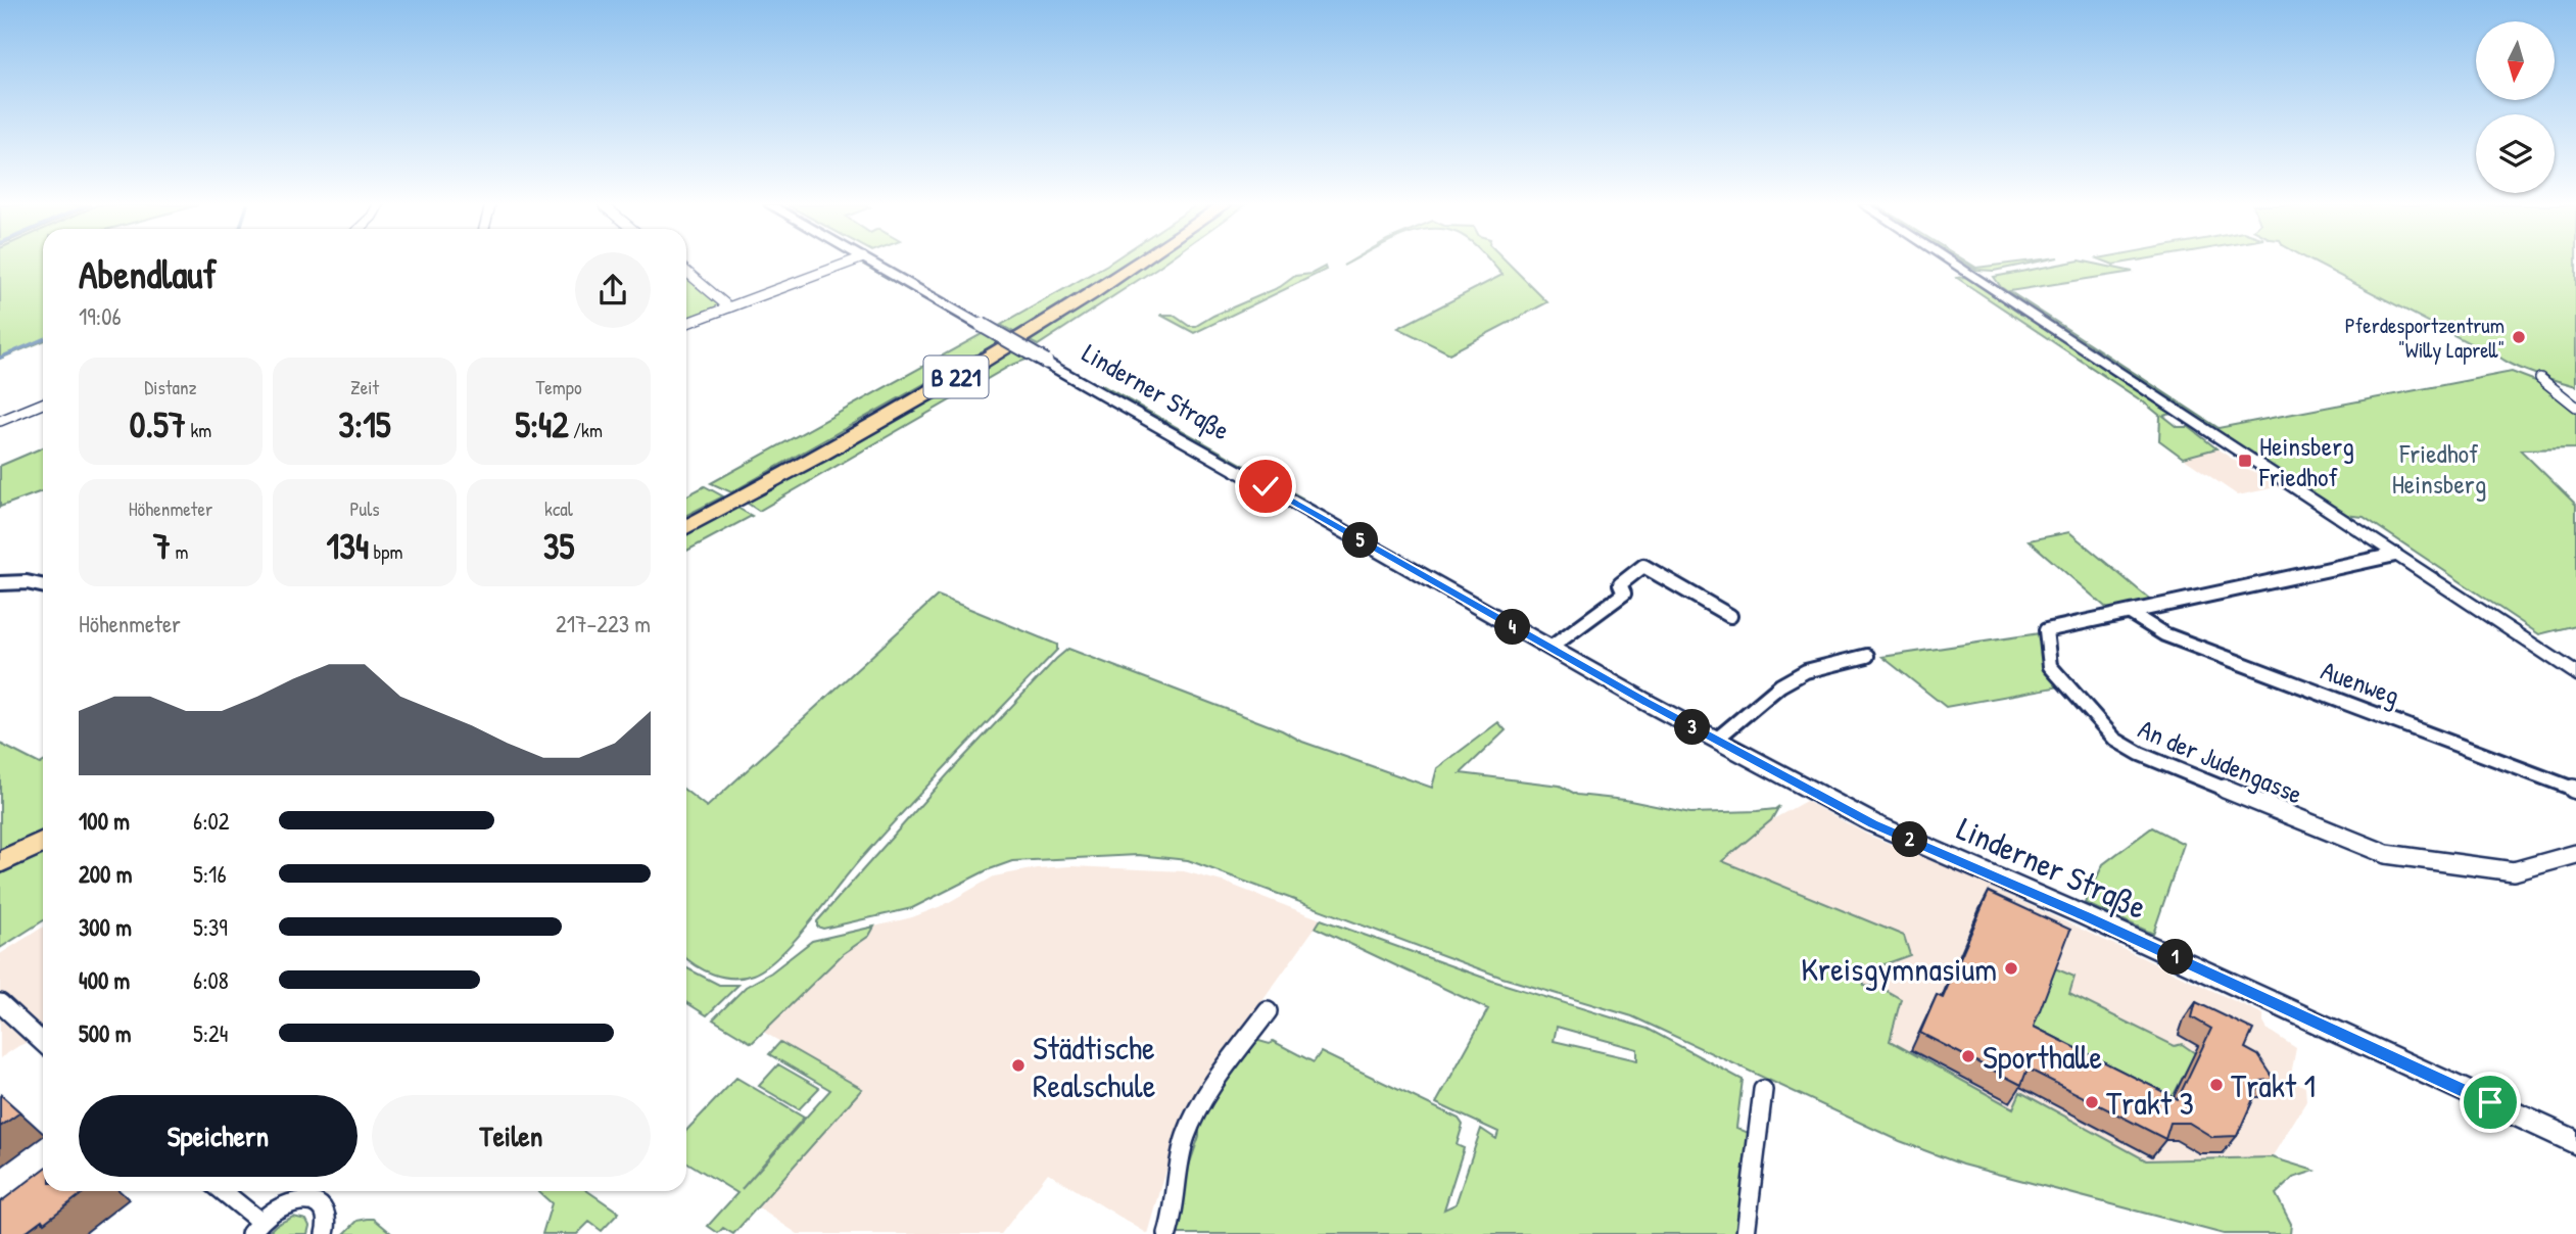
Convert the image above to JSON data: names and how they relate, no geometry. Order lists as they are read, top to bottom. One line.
{"streets":{"main road":["B 221","Linderner Straße"],"street":["Auenweg","An der Judengasse"]},"crossings":[["Auenweg","An der Judengasse"]],"parks":["Friedhof Heinsberg"],"places":{"other":["Pferdesportzentrum \"Willy Laprell\"","Kreisgymnasium","Sporthalle","Städtische Realschule","Trakt 1","Trakt 3"],"transit":["Heinsberg Friedhof"]},"north":"bottom","page":{"heading":["Abendlauf","19:06"],"stats":[["Distanz","0.57 km"],["Zeit","3:15"],["Tempo","5:42 /km"],["Höhenmeter","7 m"],["Puls","134 bpm"],["kcal","35"]],"pins":["5","4","3","2","1"],"chart":["Höhenmeter","217–223 m"],"list":[{"name":"100 m","note":"6:02"},{"name":"200 m","note":"5:16"},{"name":"300 m","note":"5:39"},{"name":"400 m","note":"6:08"},{"name":"500 m","note":"5:24"}],"buttons":["Speichern","Teilen"]}}
